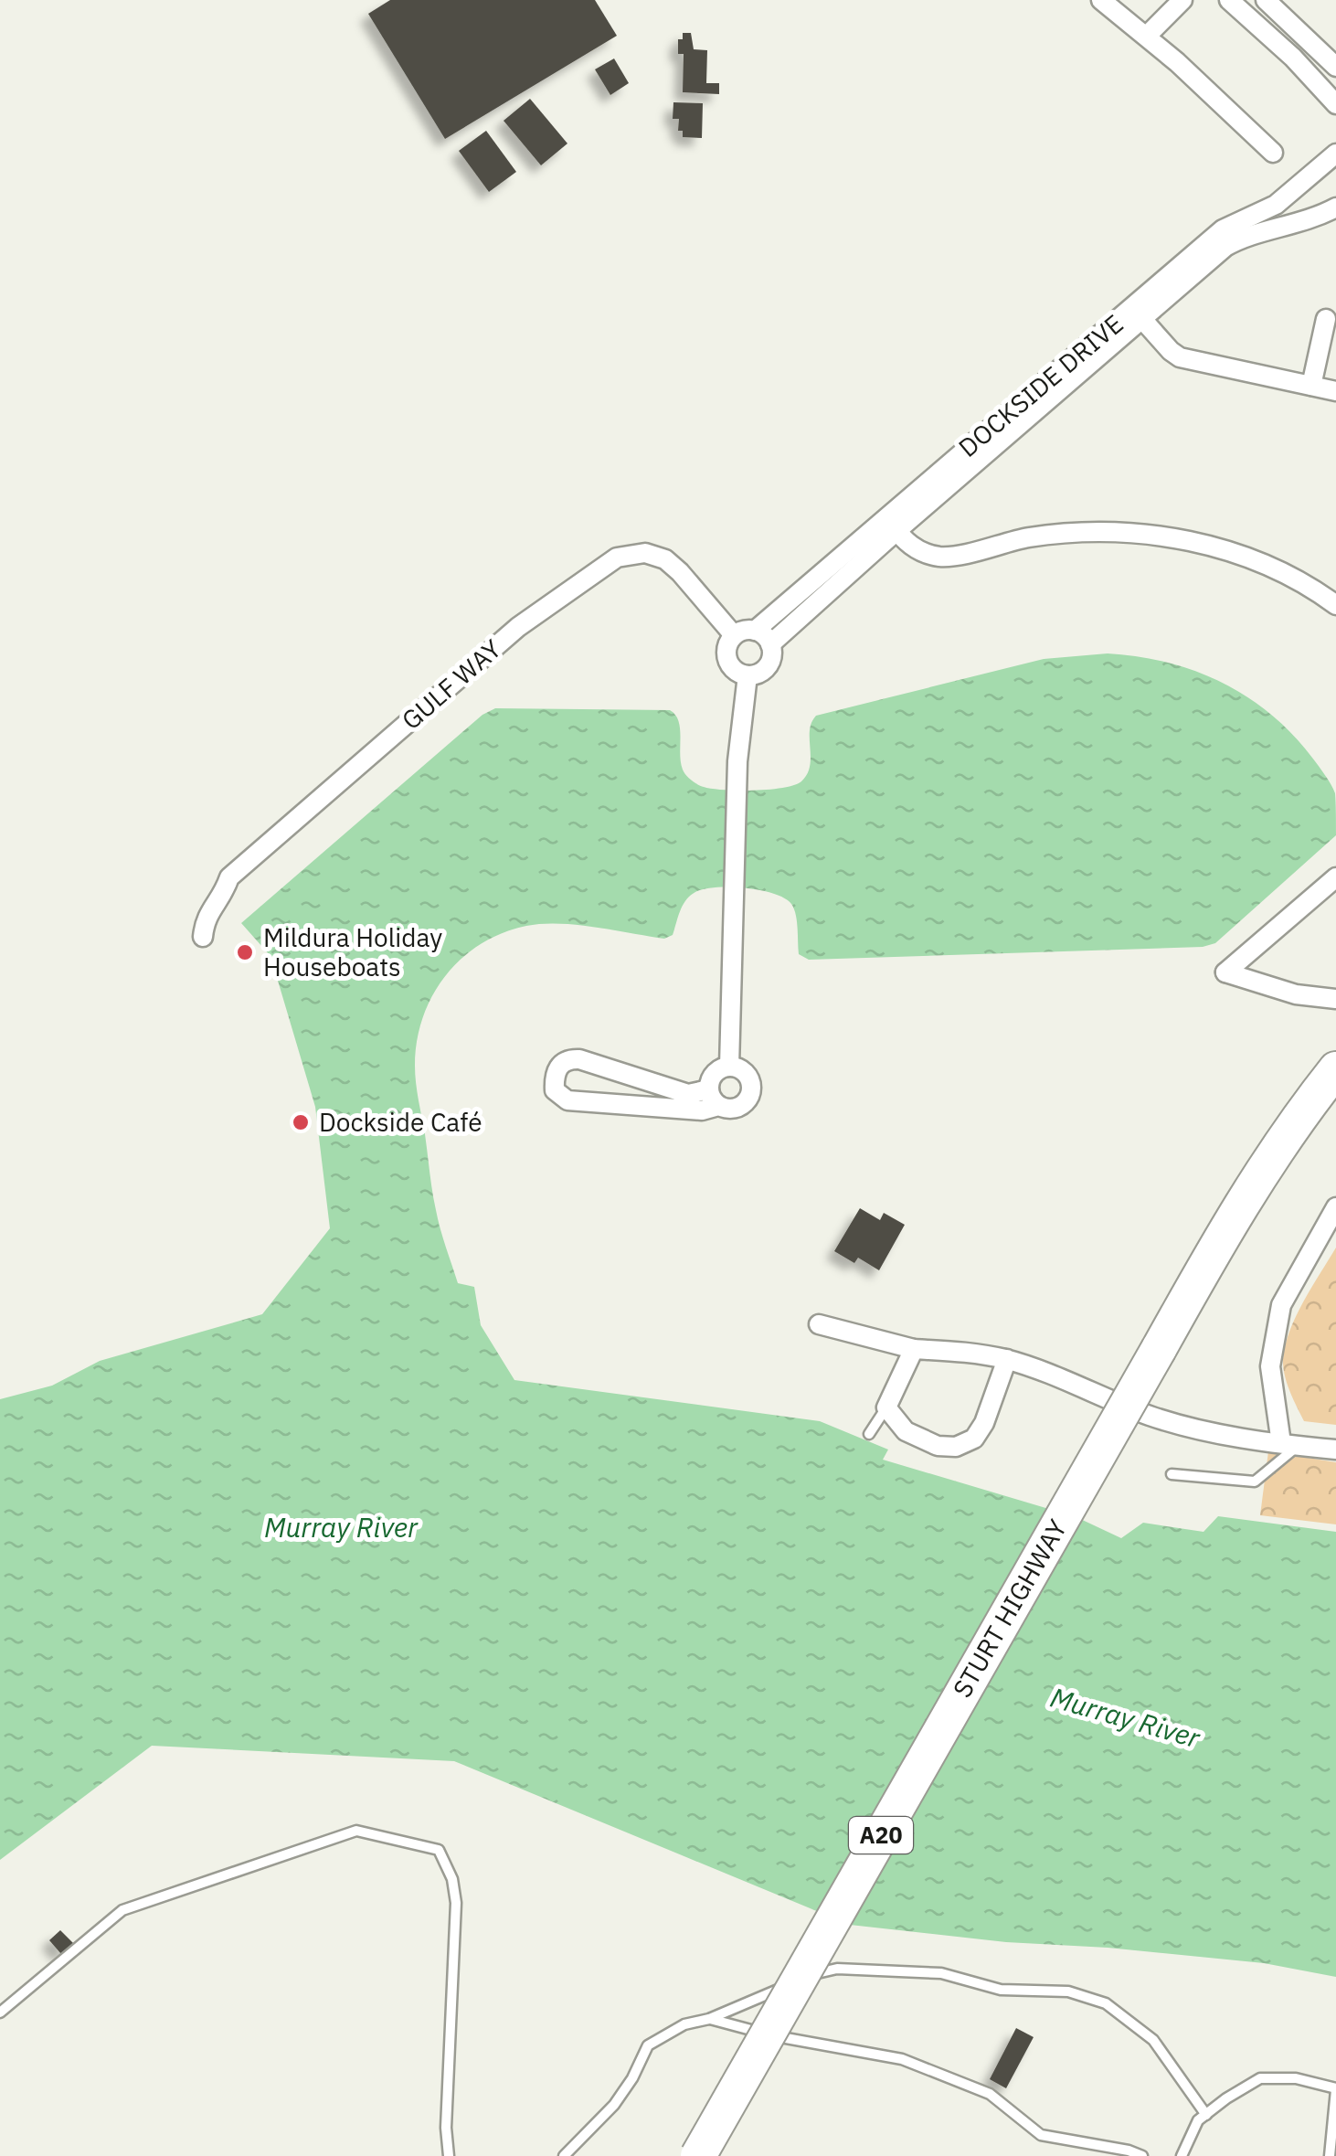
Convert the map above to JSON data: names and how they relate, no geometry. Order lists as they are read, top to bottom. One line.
{"streets":{"highway":["STURT HIGHWAY","A20"],"street":["DOCKSIDE DRIVE","GULF WAY"]},"crossings":[["DOCKSIDE DRIVE","GULF WAY"]],"water":["Murray River"],"places":["Mildura Holiday Houseboats","Dockside Café"]}
